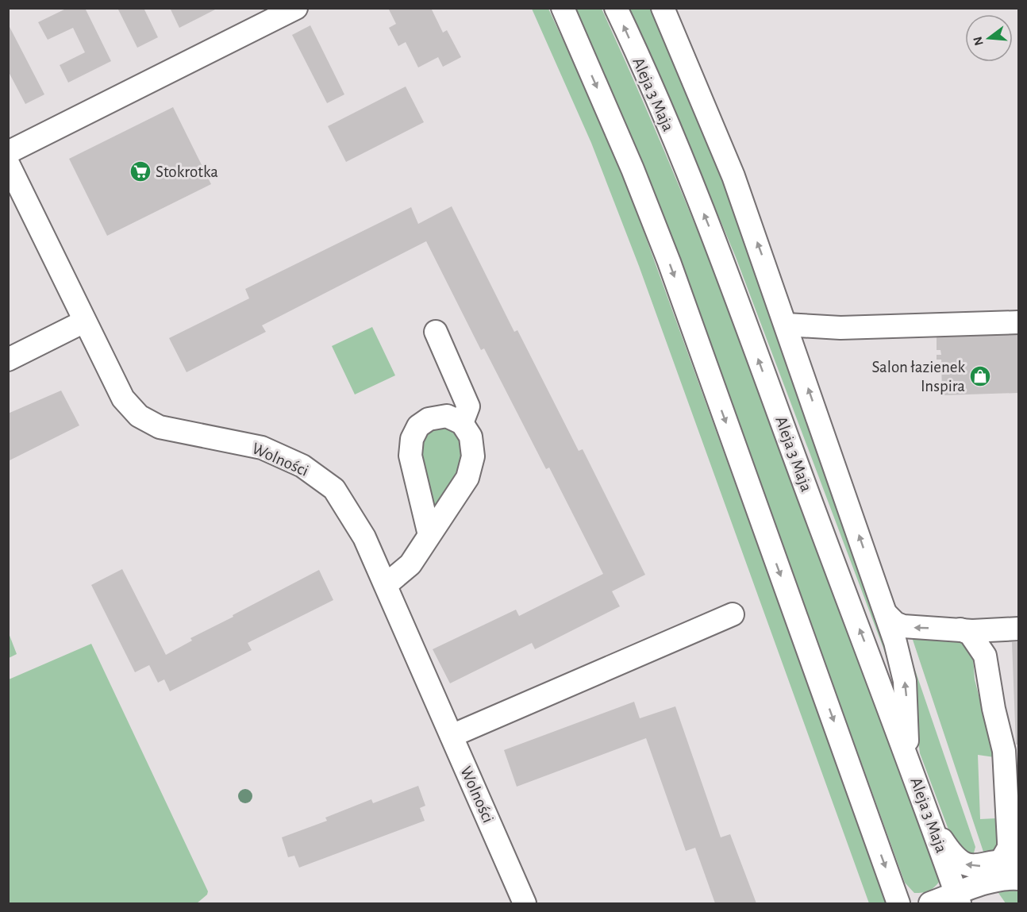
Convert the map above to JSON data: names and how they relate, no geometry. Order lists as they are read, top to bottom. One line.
{"streets":{"street":["Aleja 3 Maja","Wolności"]},"places":{"supermarket":["Stokrotka"],"shop":["Salon łazienek Inspira"]},"north":"left"}
